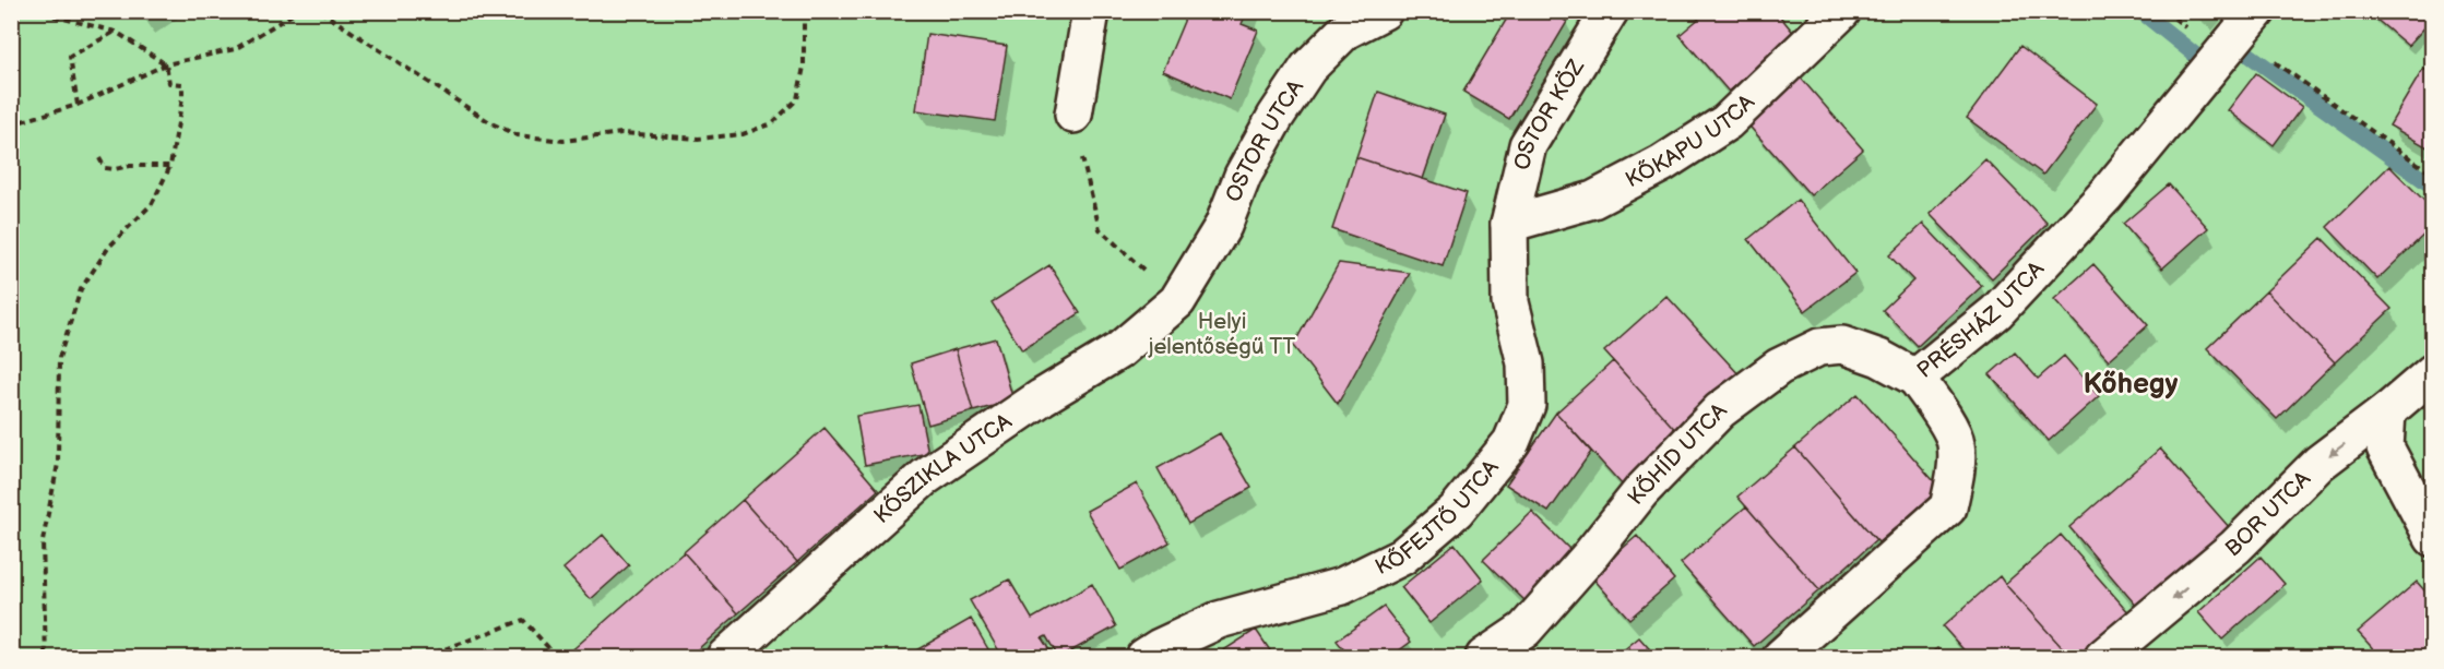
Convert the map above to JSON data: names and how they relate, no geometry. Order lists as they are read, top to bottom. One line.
{"streets":{"street":["OSTOR KÖZ","KŐKAPU UTCA","OSTOR UTCA","PRÉSHÁZ UTCA","KŐHÍD UTCA","KŐSZIKLA UTCA","KŐFEJTŐ UTCA","BOR UTCA"]},"crossings":[["OSTOR KÖZ","KŐKAPU UTCA"],["OSTOR KÖZ","KŐFEJTŐ UTCA"],["KŐKAPU UTCA","KŐFEJTŐ UTCA"],["OSTOR UTCA","KŐSZIKLA UTCA"],["PRÉSHÁZ UTCA","KŐHÍD UTCA"]],"one_way":["BOR UTCA"],"districts":["Kőhegy"],"parks":["Helyi jelentőségű TT"]}
